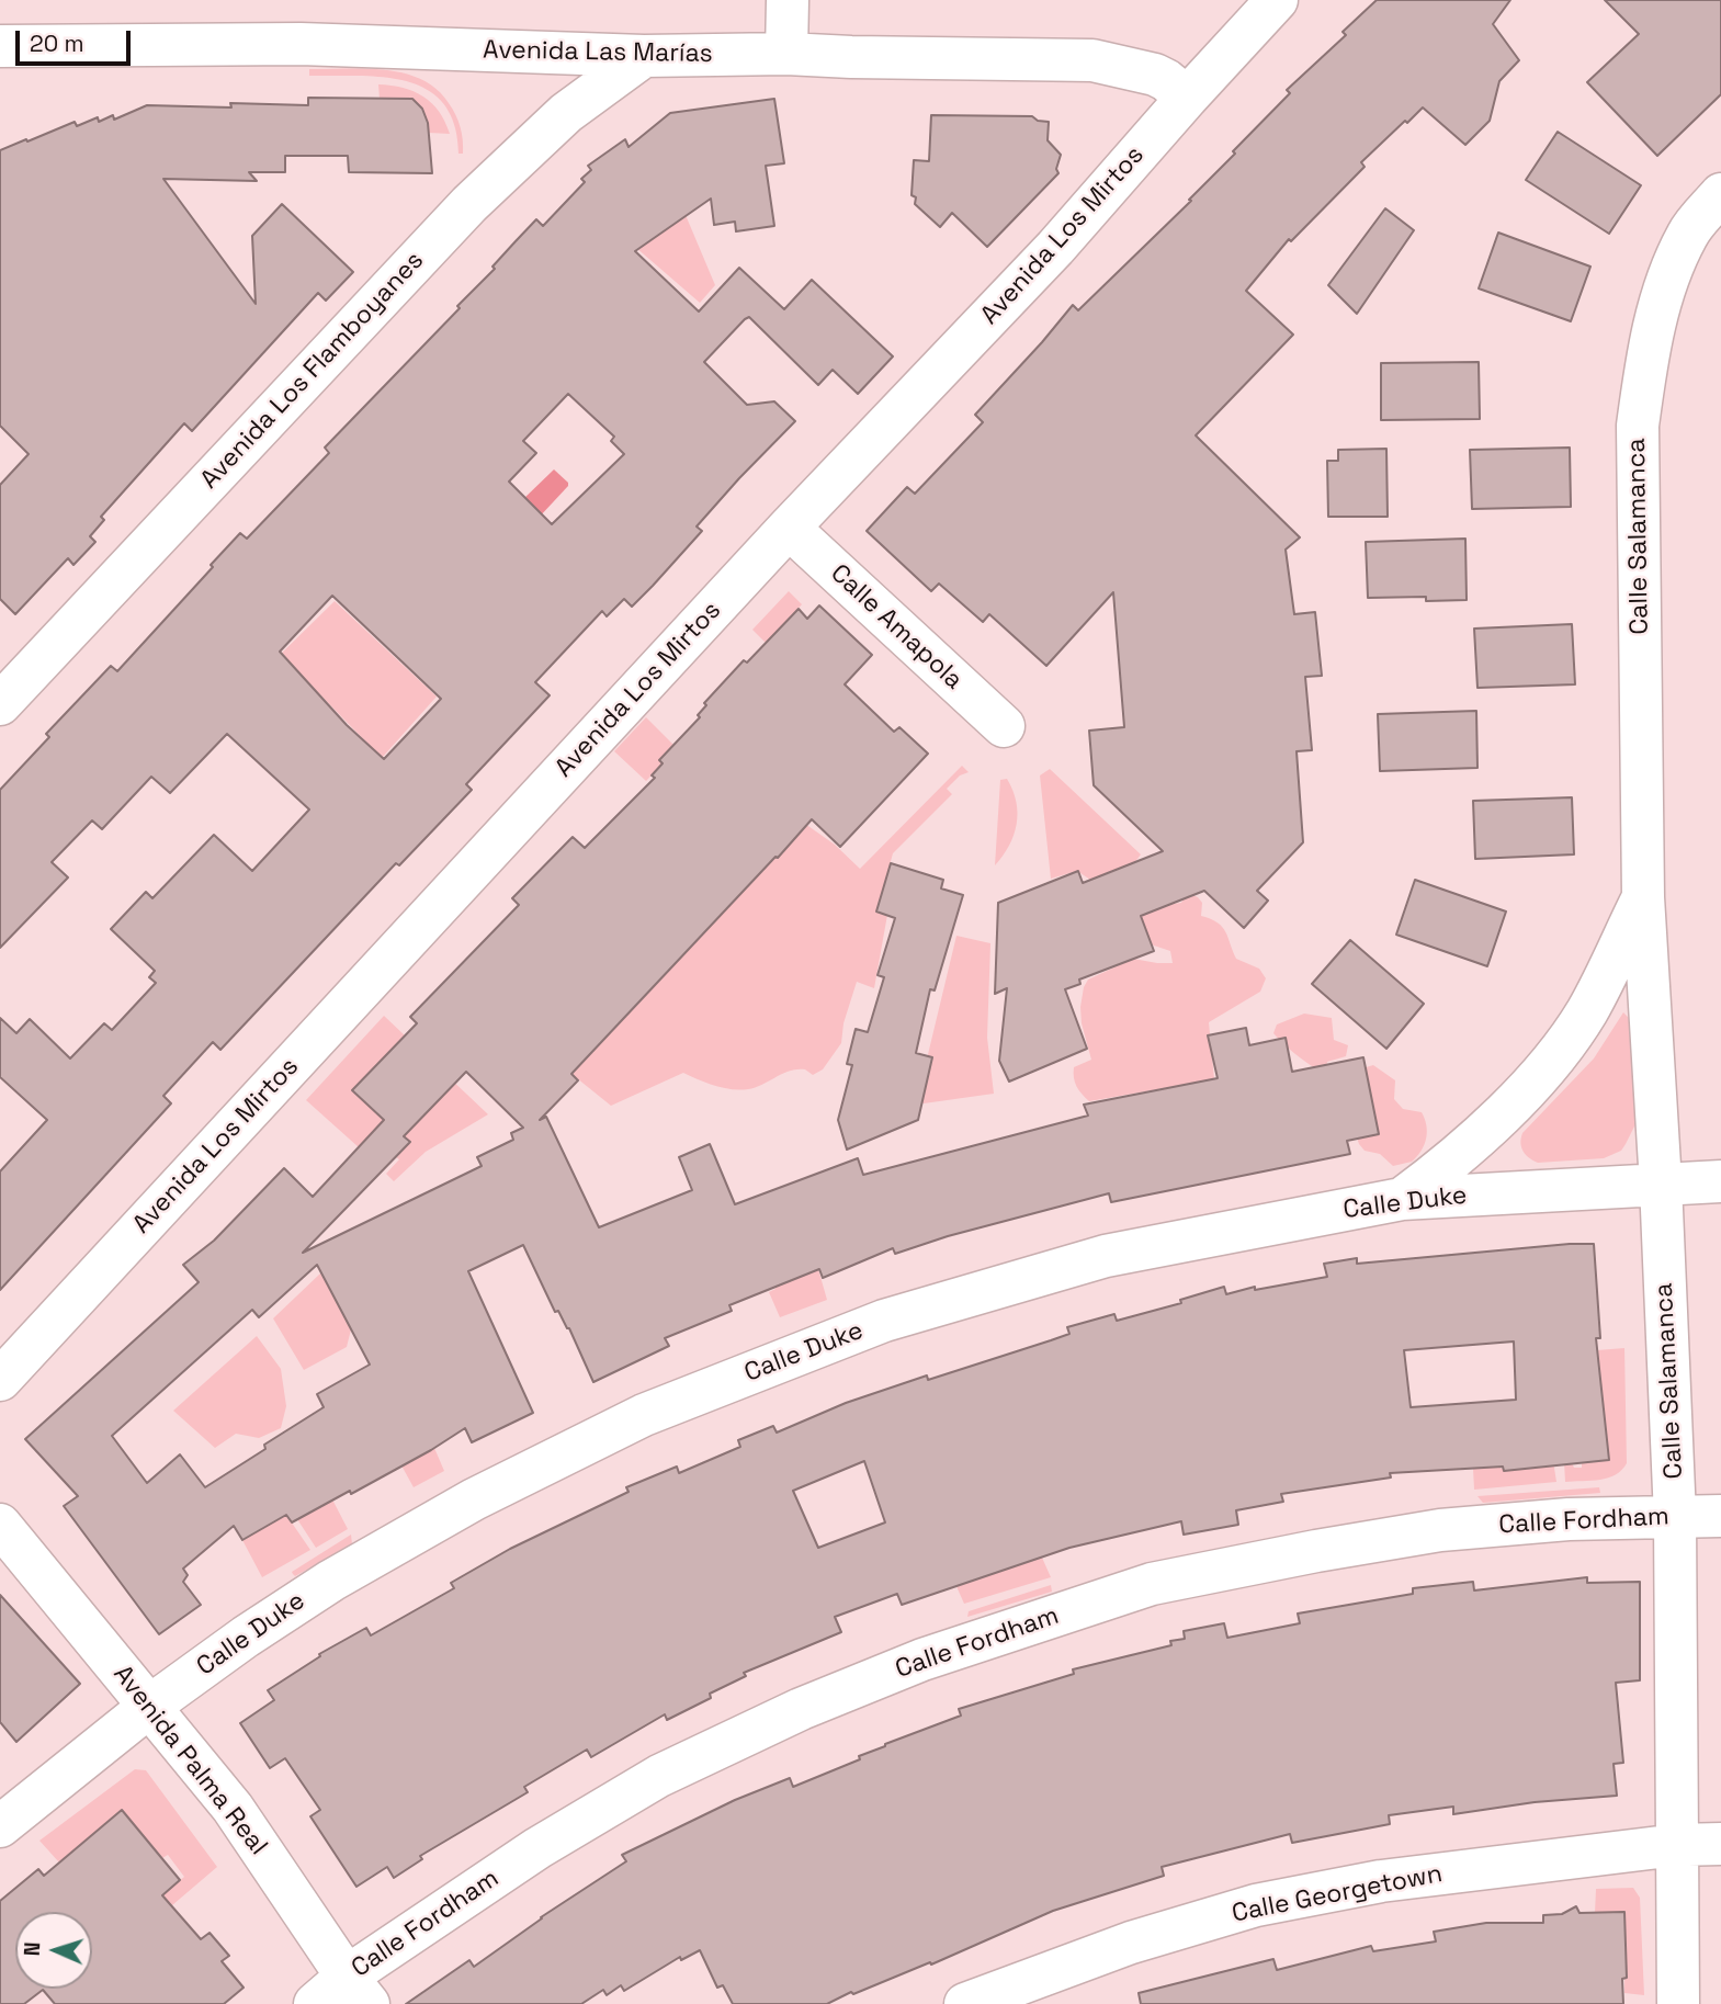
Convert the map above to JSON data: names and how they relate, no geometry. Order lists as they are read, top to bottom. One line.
{"streets":{"street":["Avenida Las Marías","Avenida Los Mirtos","Avenida Los Flamboyanes","Calle Salamanca","Calle Amapola","Calle Duke","Calle Fordham","Avenida Palma Real","Calle Georgetown"]},"crossings":[["Avenida Las Marías","Avenida Los Mirtos"],["Avenida Las Marías","Avenida Los Flamboyanes"],["Avenida Los Mirtos","Calle Amapola"],["Calle Salamanca","Calle Duke"],["Calle Salamanca","Calle Fordham"],["Calle Salamanca","Calle Georgetown"],["Calle Duke","Avenida Palma Real"],["Calle Fordham","Avenida Palma Real"]],"scale_bar":"20 m","north":"left"}
